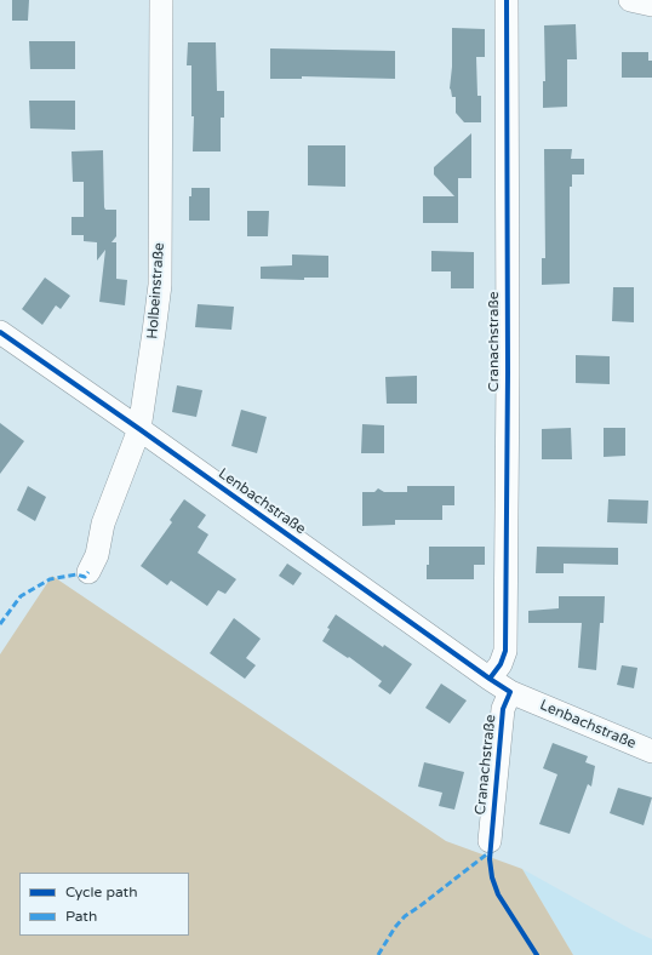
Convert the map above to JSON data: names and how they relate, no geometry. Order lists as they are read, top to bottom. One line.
{"streets":{"street":["Holbeinstraße","Cranachstraße","Lenbachstraße"]},"crossings":[["Holbeinstraße","Lenbachstraße"],["Cranachstraße","Lenbachstraße"]],"legend":["Cycle path","Path"]}
